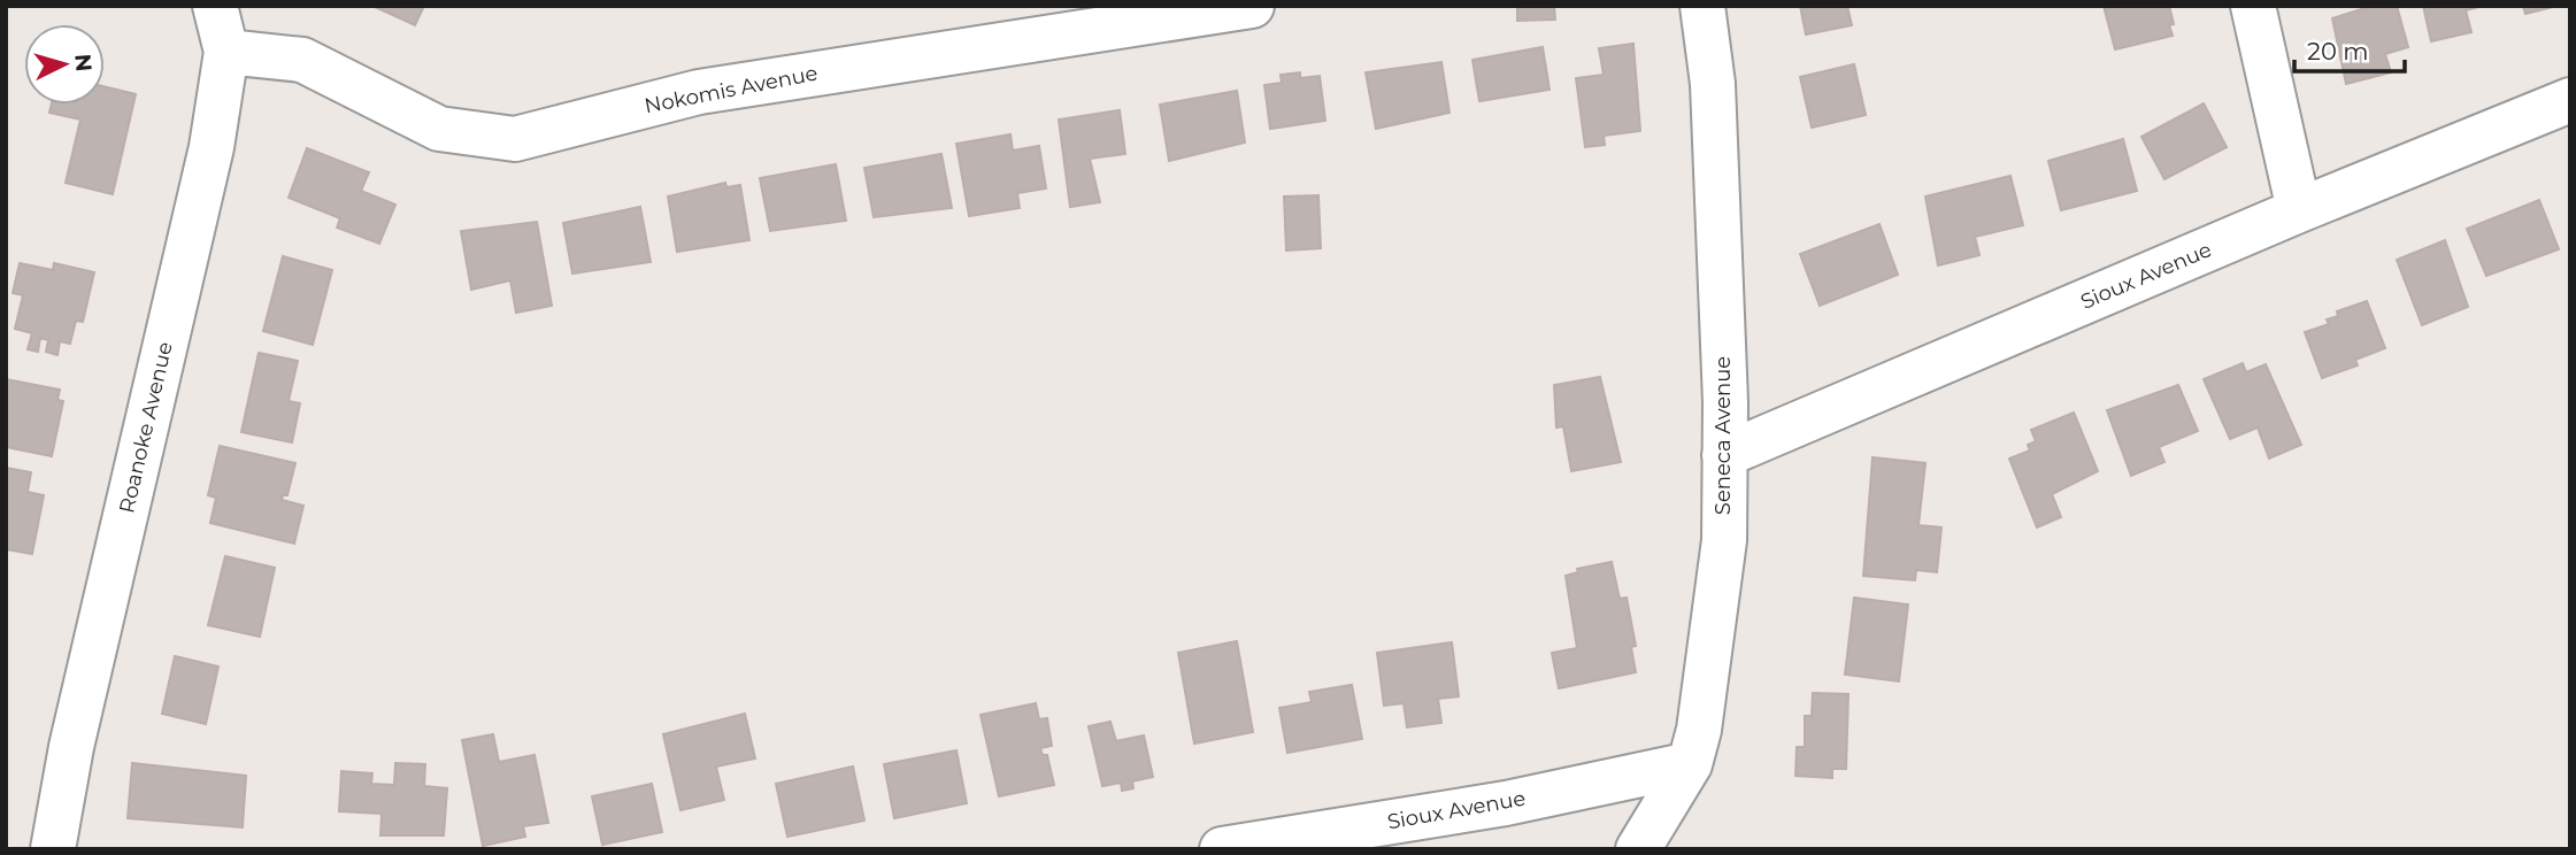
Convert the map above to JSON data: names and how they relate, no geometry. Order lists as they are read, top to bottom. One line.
{"streets":{"street":["Nokomis Avenue","Sioux Avenue","Roanoke Avenue","Seneca Avenue"]},"crossings":[["Nokomis Avenue","Roanoke Avenue"],["Sioux Avenue","Seneca Avenue"]],"scale_bar":"20 m","north":"right"}
